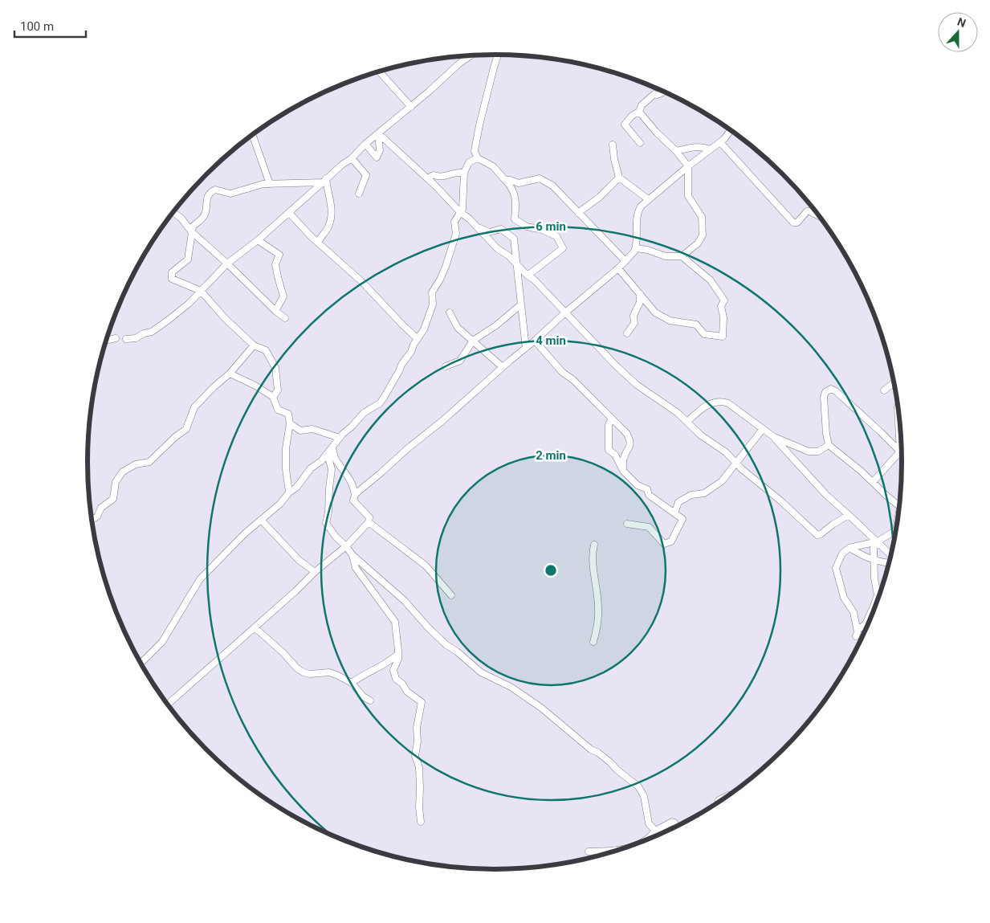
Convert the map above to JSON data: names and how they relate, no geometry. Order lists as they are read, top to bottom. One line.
{"scale_bar":"100 m","north":"top","rings":["6 min","4 min","2 min"]}
